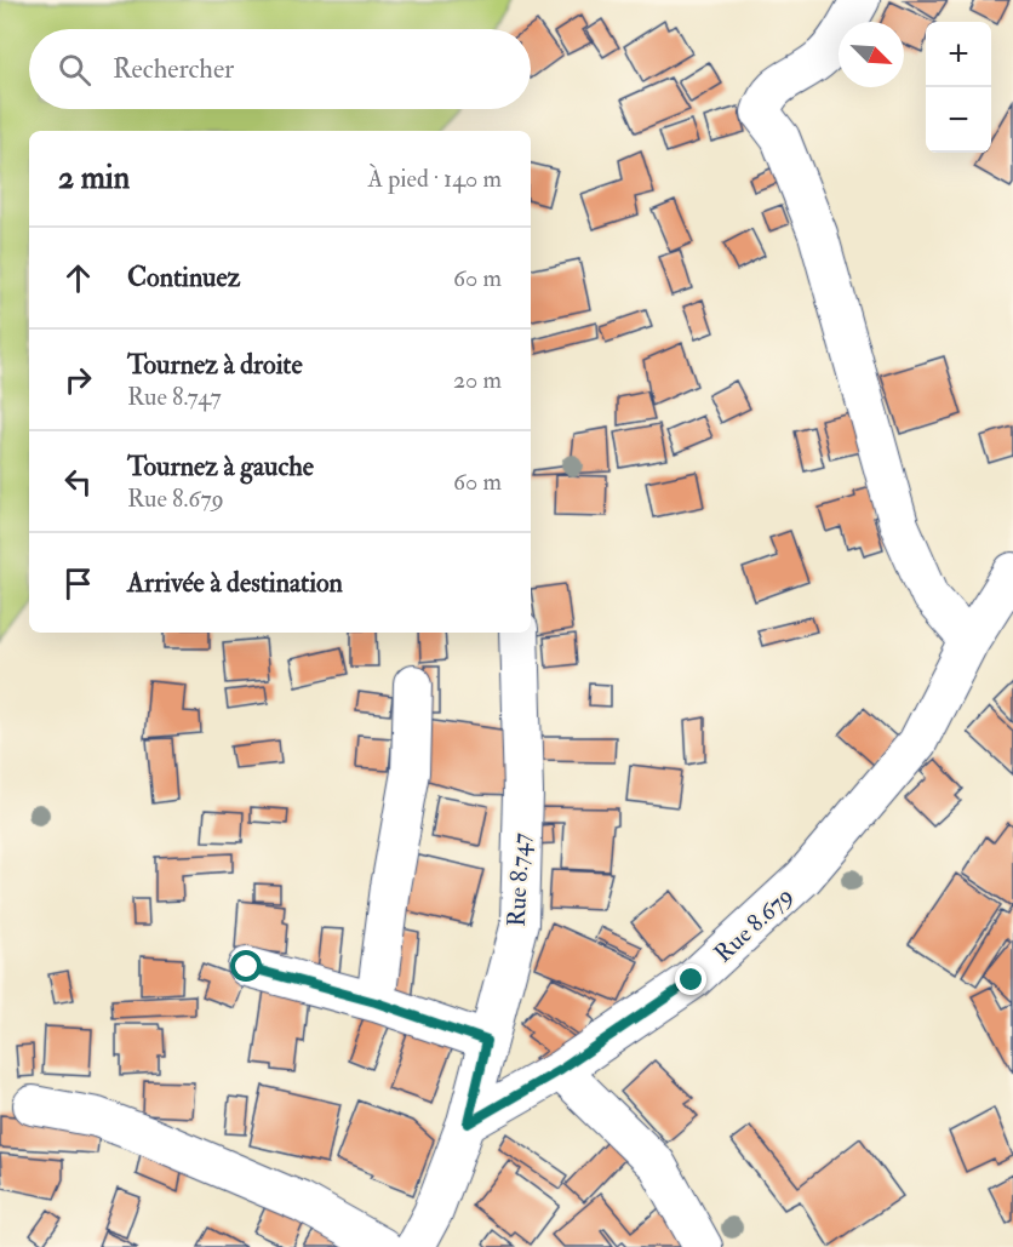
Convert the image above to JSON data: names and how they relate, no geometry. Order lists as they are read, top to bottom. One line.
{"streets":{"street":["Rue 8.747","Rue 8.679"]},"crossings":[["Rue 8.747","Rue 8.679"]],"north":"bottom right","page":{"map_buttons":["+","−"],"search":"Rechercher","heading":["2 min","À pied · 140 m"],"list":[["Continuez","60 m"],["Tournez à droite","Rue 8.747","20 m"],["Tournez à gauche","Rue 8.679","60 m"],"Arrivée à destination"]}}
